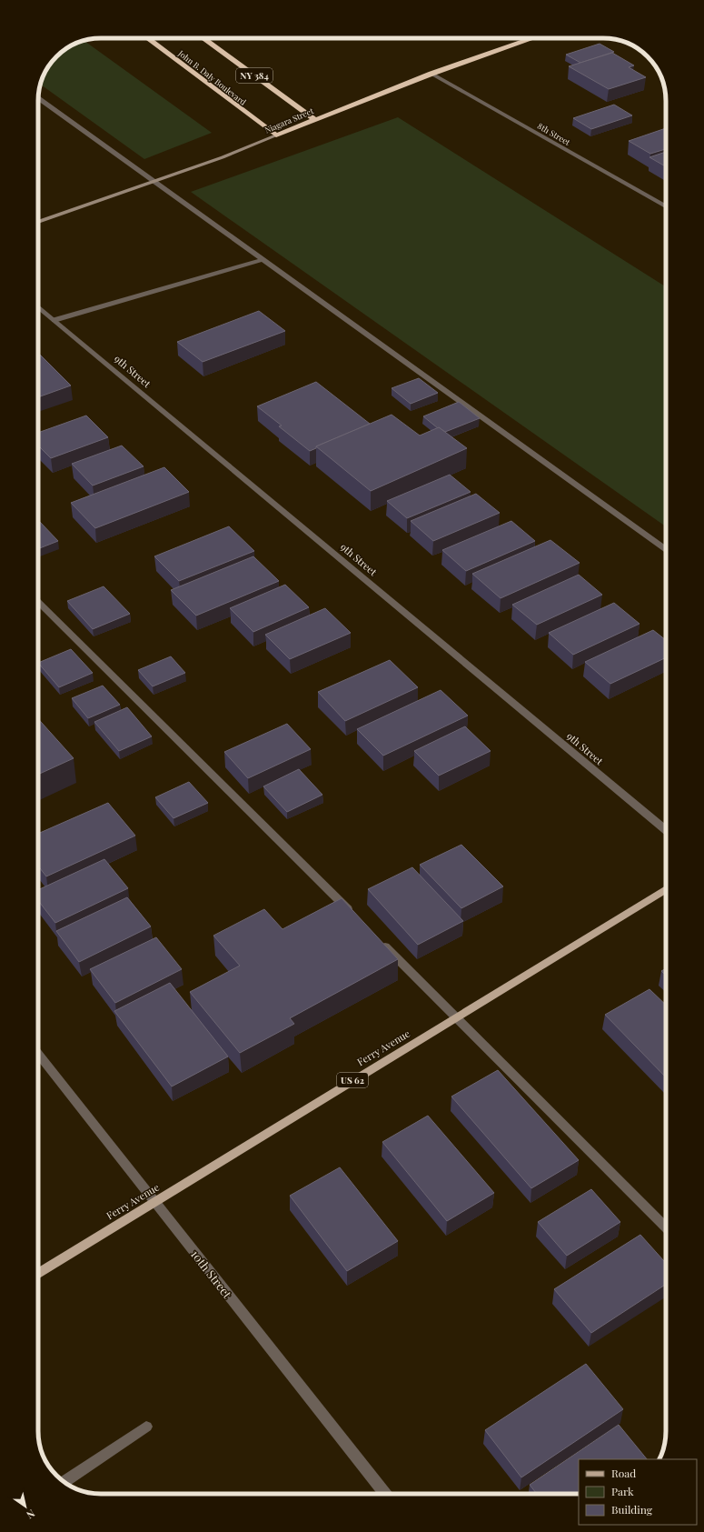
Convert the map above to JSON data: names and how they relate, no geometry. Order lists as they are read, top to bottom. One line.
{"streets":{"highway":["NY 384","John B. Daly Boulevard","Niagara Street"],"main road":["Ferry Avenue","US 62"],"street":["8th Street","9th Street","10th Street"]},"crossings":[["NY 384","Niagara Street"],["John B. Daly Boulevard","Niagara Street"],["Niagara Street","8th Street"],["Ferry Avenue","10th Street"]],"legend":["Road","Park","Building"],"north":"bottom right"}
